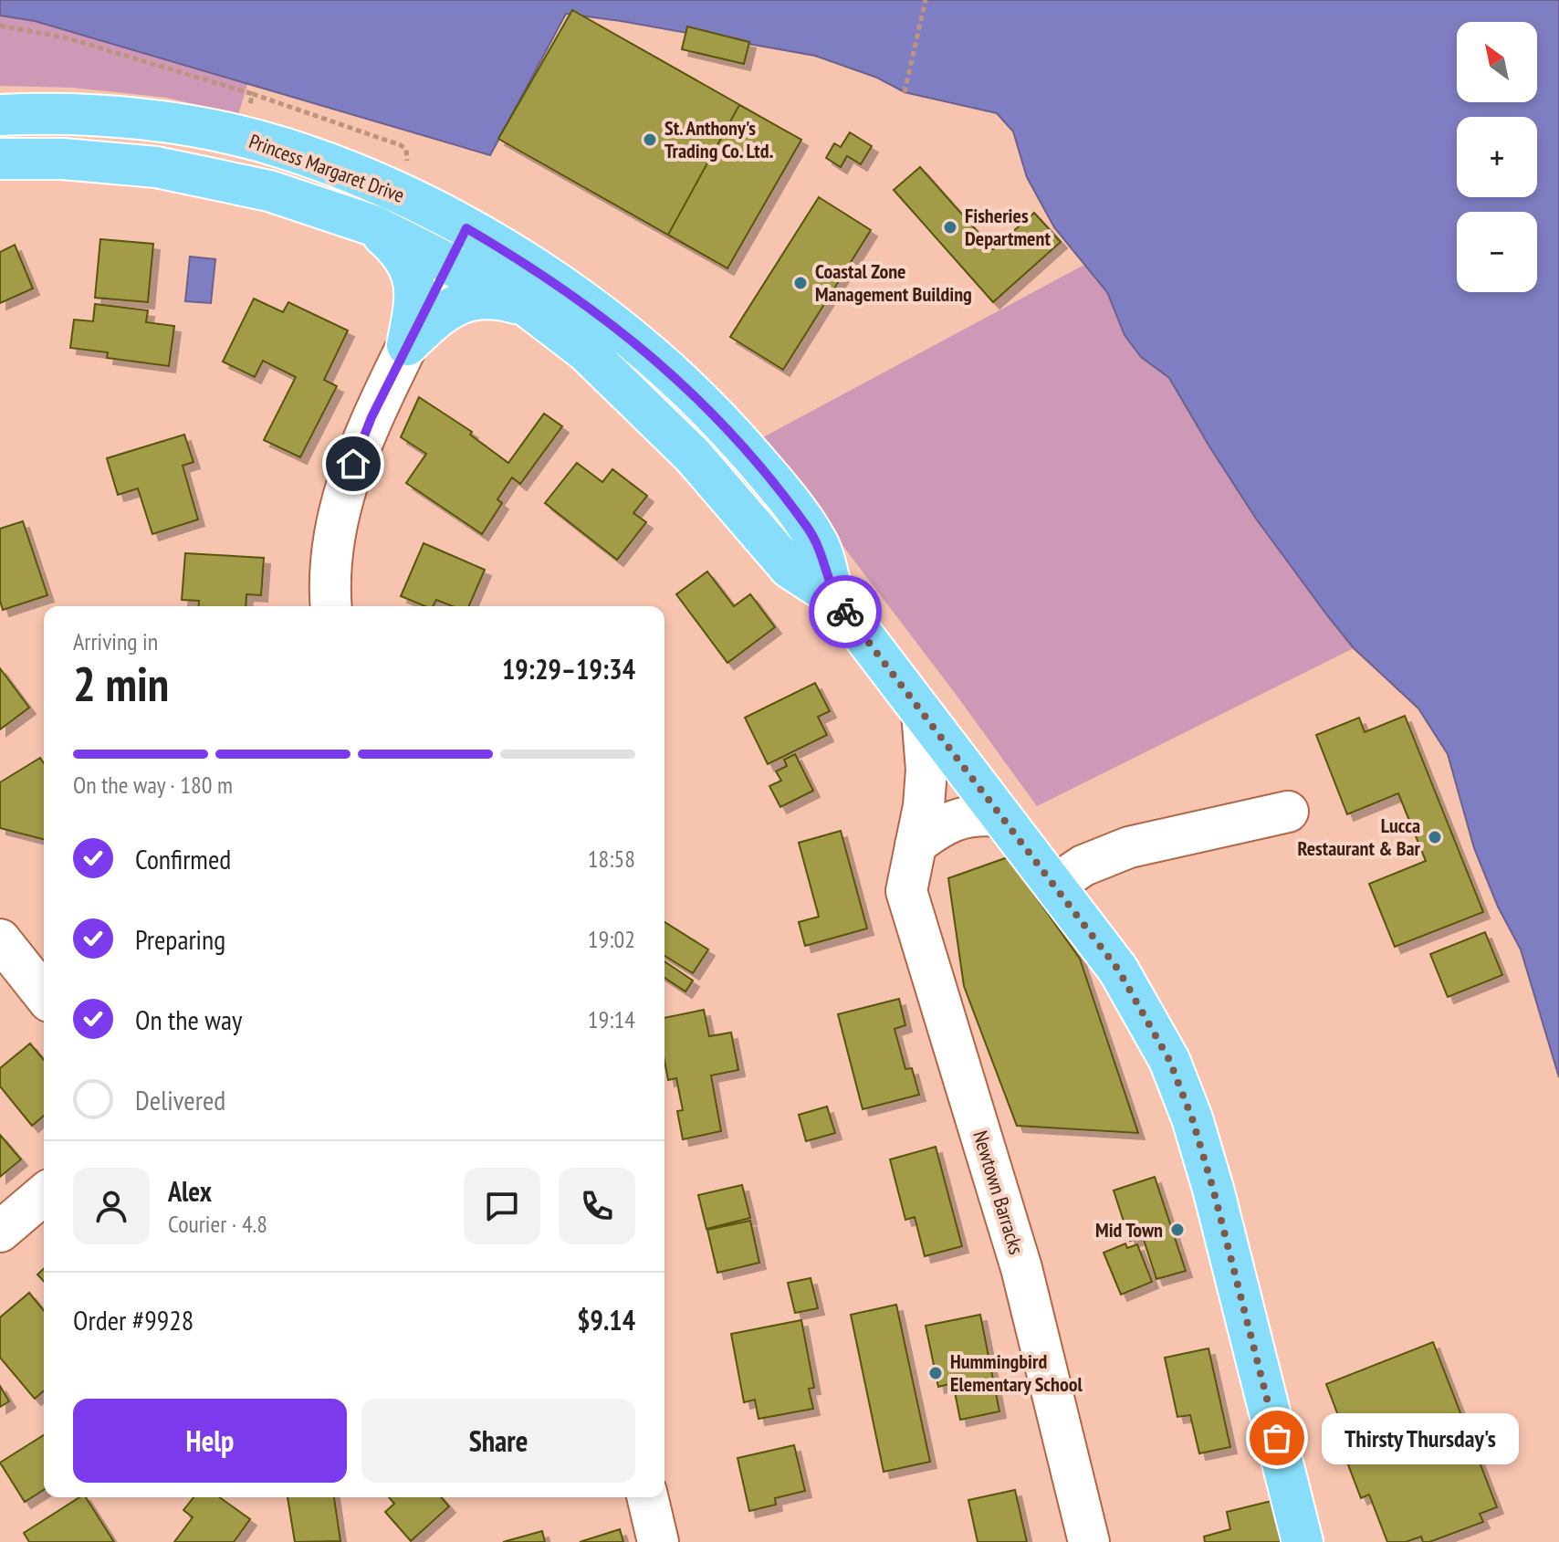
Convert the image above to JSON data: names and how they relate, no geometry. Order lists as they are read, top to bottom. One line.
{"streets":{"main road":["Princess Margaret Drive"],"street":["Newtown Barracks"]},"crossings":[["Princess Margaret Drive","Newtown Barracks"]],"places":["St. Anthony's Trading Co. Ltd.","Fisheries Department","Coastal Zone Management Building","Lucca Restaurant & Bar","Mid Town","Hummingbird Elementary School","Thirsty Thursday's"],"north":"top left","page":{"map_buttons":["+","−"],"heading":["2 min","Arriving in","19:29–19:34"],"panel":["Alex","Courier · 4.8","Order #9928","$9.14"],"bar":"On the way · 180 m","list":[["Confirmed","18:58"],["Preparing","19:02"],["On the way","19:14"],"Delivered"],"buttons":["Help","Share"],"bubble":"Thirsty Thursday's"}}
